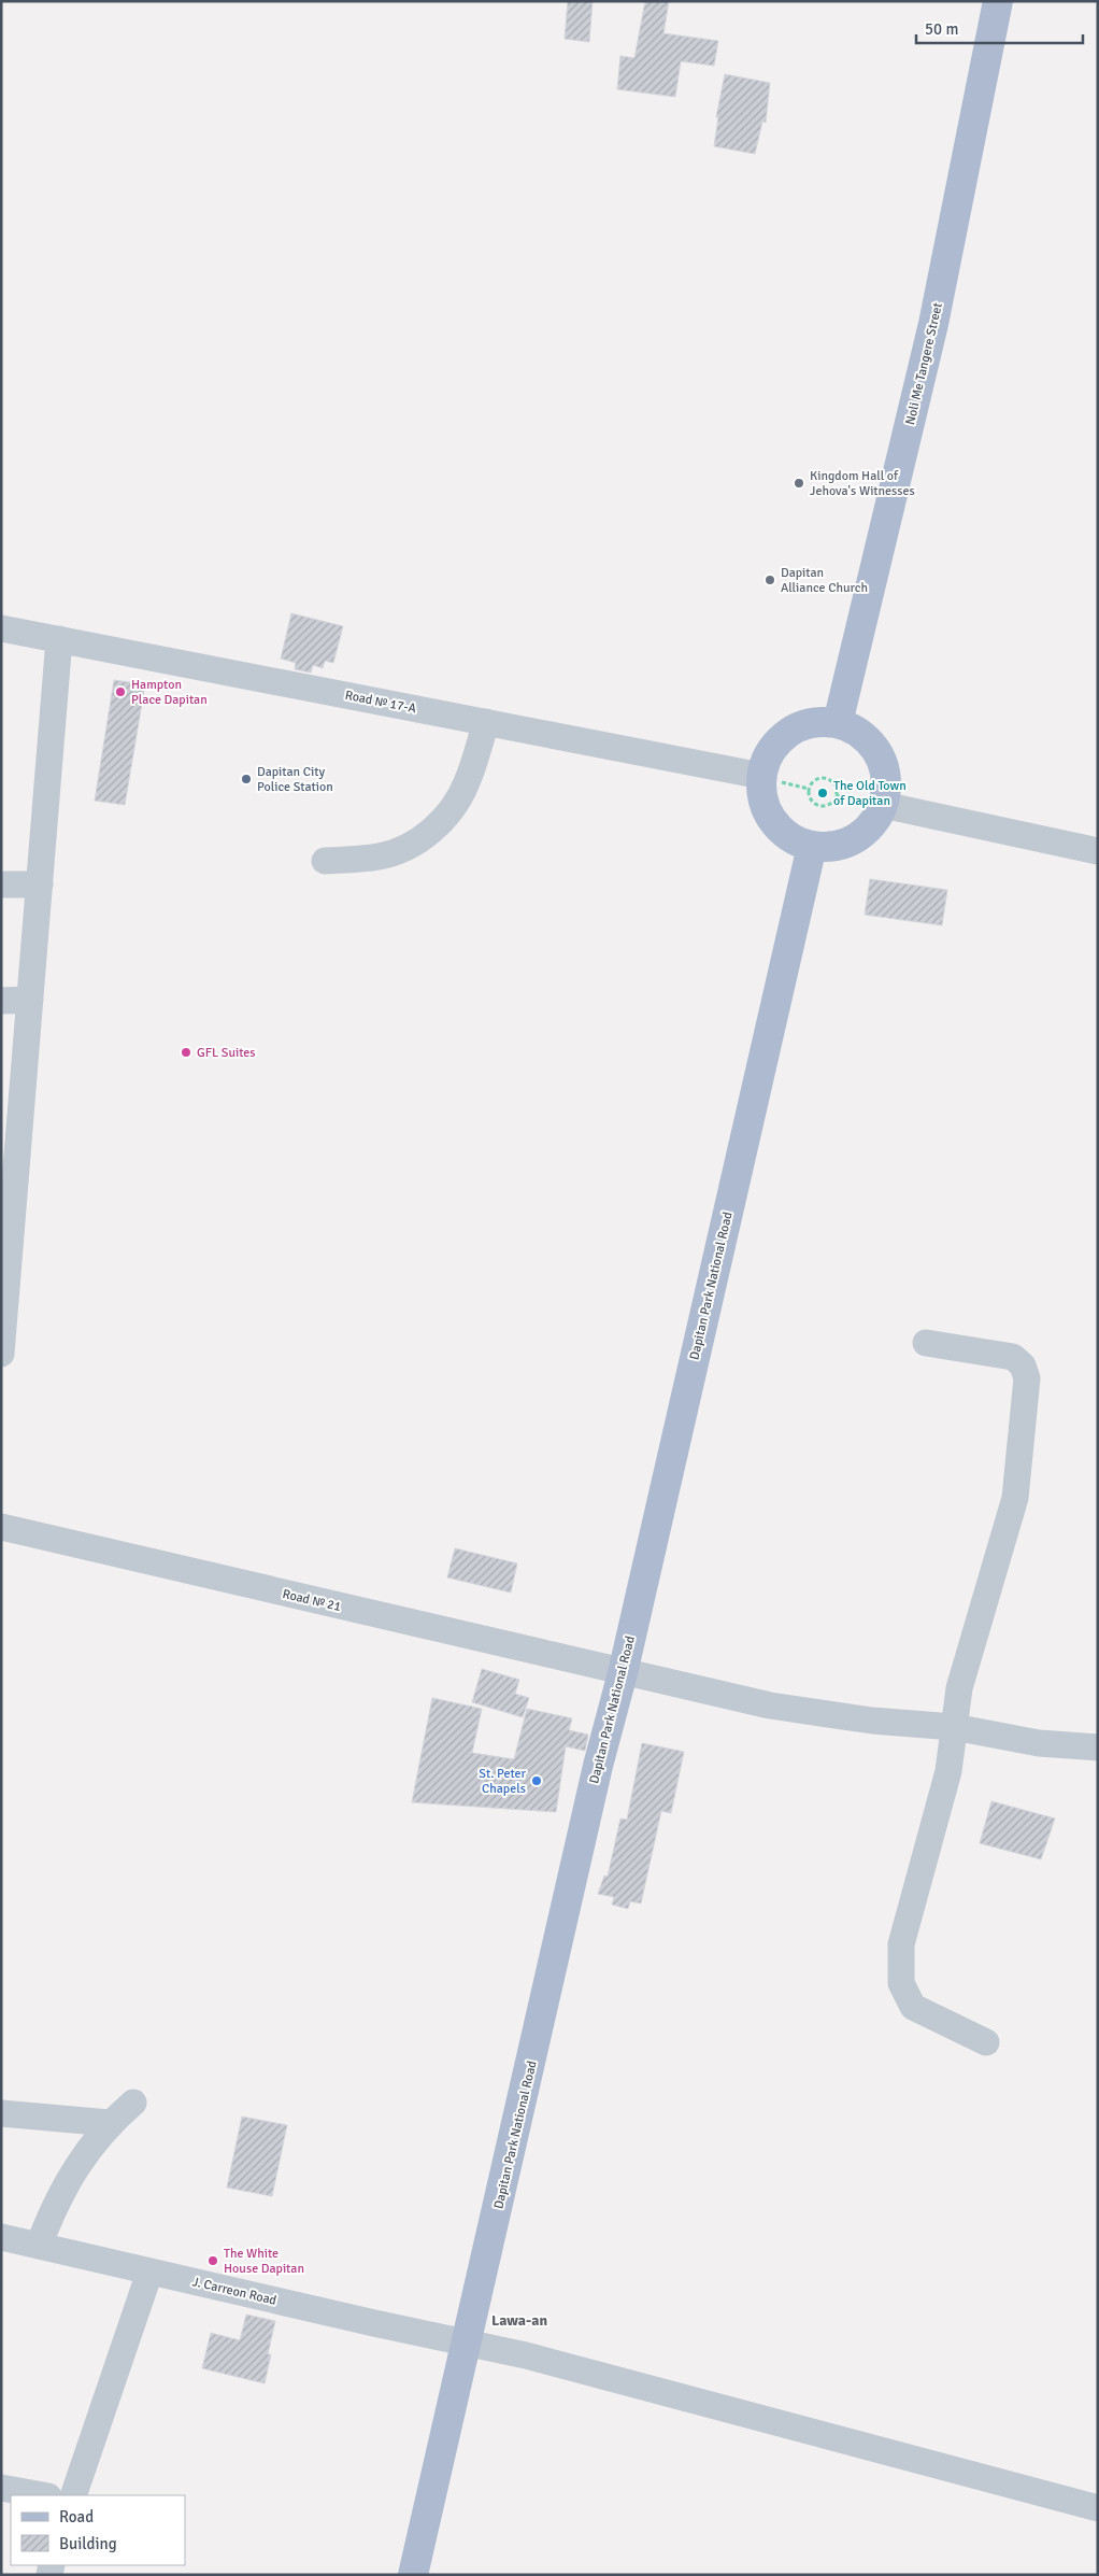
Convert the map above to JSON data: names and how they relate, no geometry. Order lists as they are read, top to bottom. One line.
{"streets":{"main road":["Noli Me Tangere Street","Dapitan Park National Road"],"street":["Road № 17-A","Road № 21","J. Carreon Road"]},"crossings":[["Dapitan Park National Road","Road № 21"],["Dapitan Park National Road","J. Carreon Road"]],"districts":["Lawa-an"],"places":["Kingdom Hall of Jehova's Witnesses","Dapitan Alliance Church","Hampton Place Dapitan","Dapitan City Police Station","The Old Town of Dapitan","GFL Suites","St. Peter Chapels","The White House Dapitan"],"legend":["Road","Building"],"scale_bar":"50 m"}
